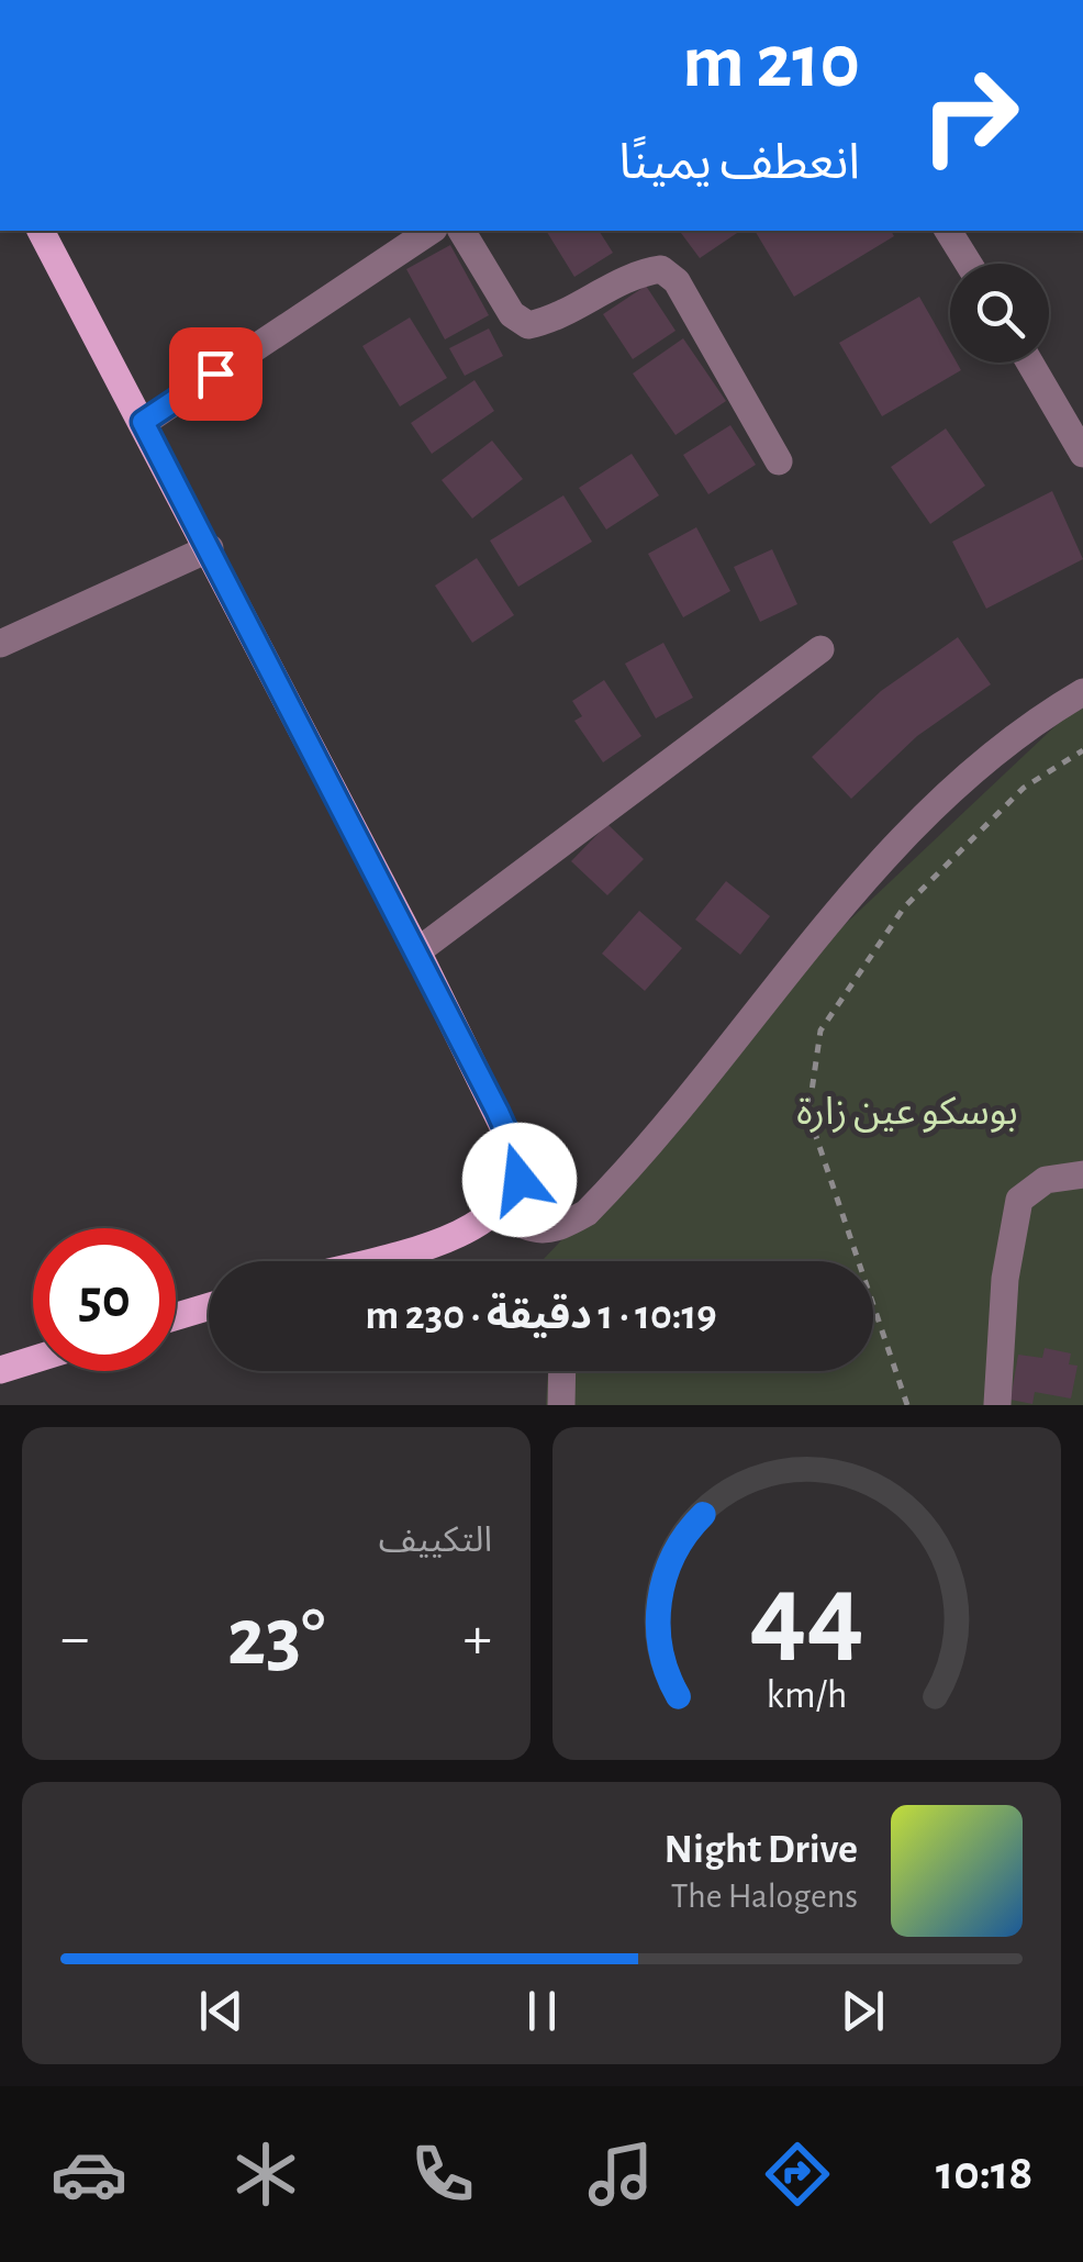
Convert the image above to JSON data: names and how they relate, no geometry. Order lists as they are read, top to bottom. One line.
{"parks":["بوسكو عين زارة"],"page":{"turn":["210 m","انعطف يمينًا"],"limit":"50","trip":"10:19 · 1 دقيقة · 230 m","tile":"التكييف","heat":["−","23°","+"],"song":["Night Drive","The Halogens"],"tabs":"10:18","gauge":["44","km/h"]}}
